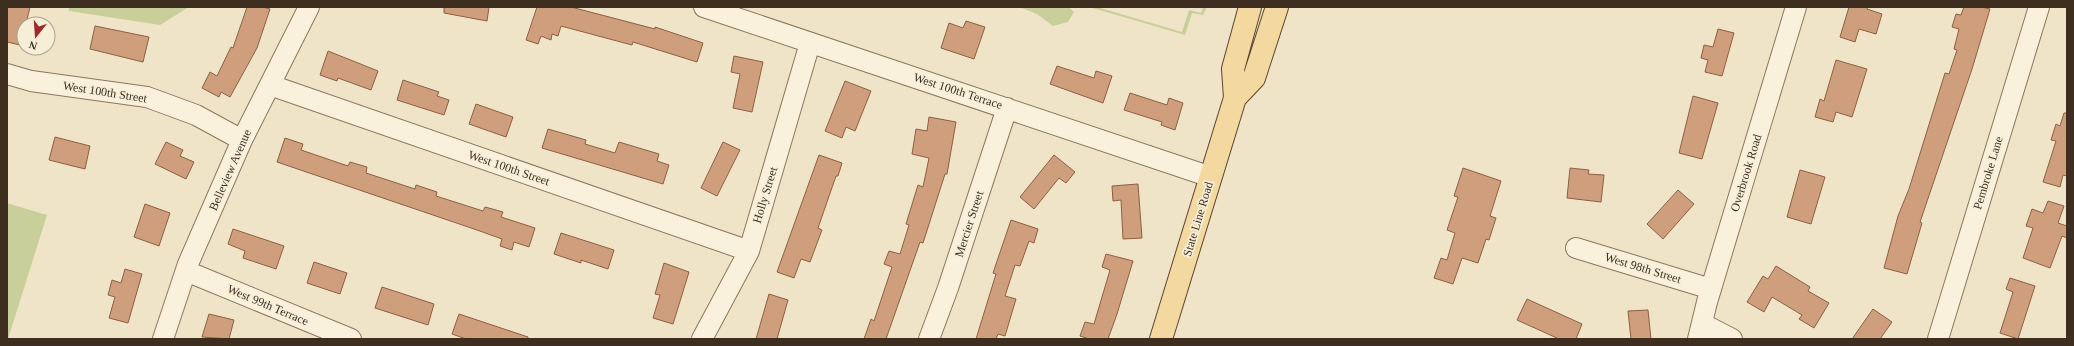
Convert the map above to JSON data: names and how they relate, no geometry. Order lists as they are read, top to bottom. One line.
{"streets":{"main road":["State Line Road"],"street":["West 100th Terrace","West 100th Street","Belleview Avenue","Overbrook Road","Pembroke Lane","Holly Street","Mercier Street","West 98th Street","West 99th Terrace"]},"crossings":[["West 100th Terrace","Holly Street"],["West 100th Terrace","State Line Road"],["West 100th Terrace","Mercier Street"],["West 100th Street","Belleview Avenue"],["West 100th Street","Holly Street"],["Belleview Avenue","West 99th Terrace"],["Overbrook Road","West 98th Street"]],"north":"bottom"}
